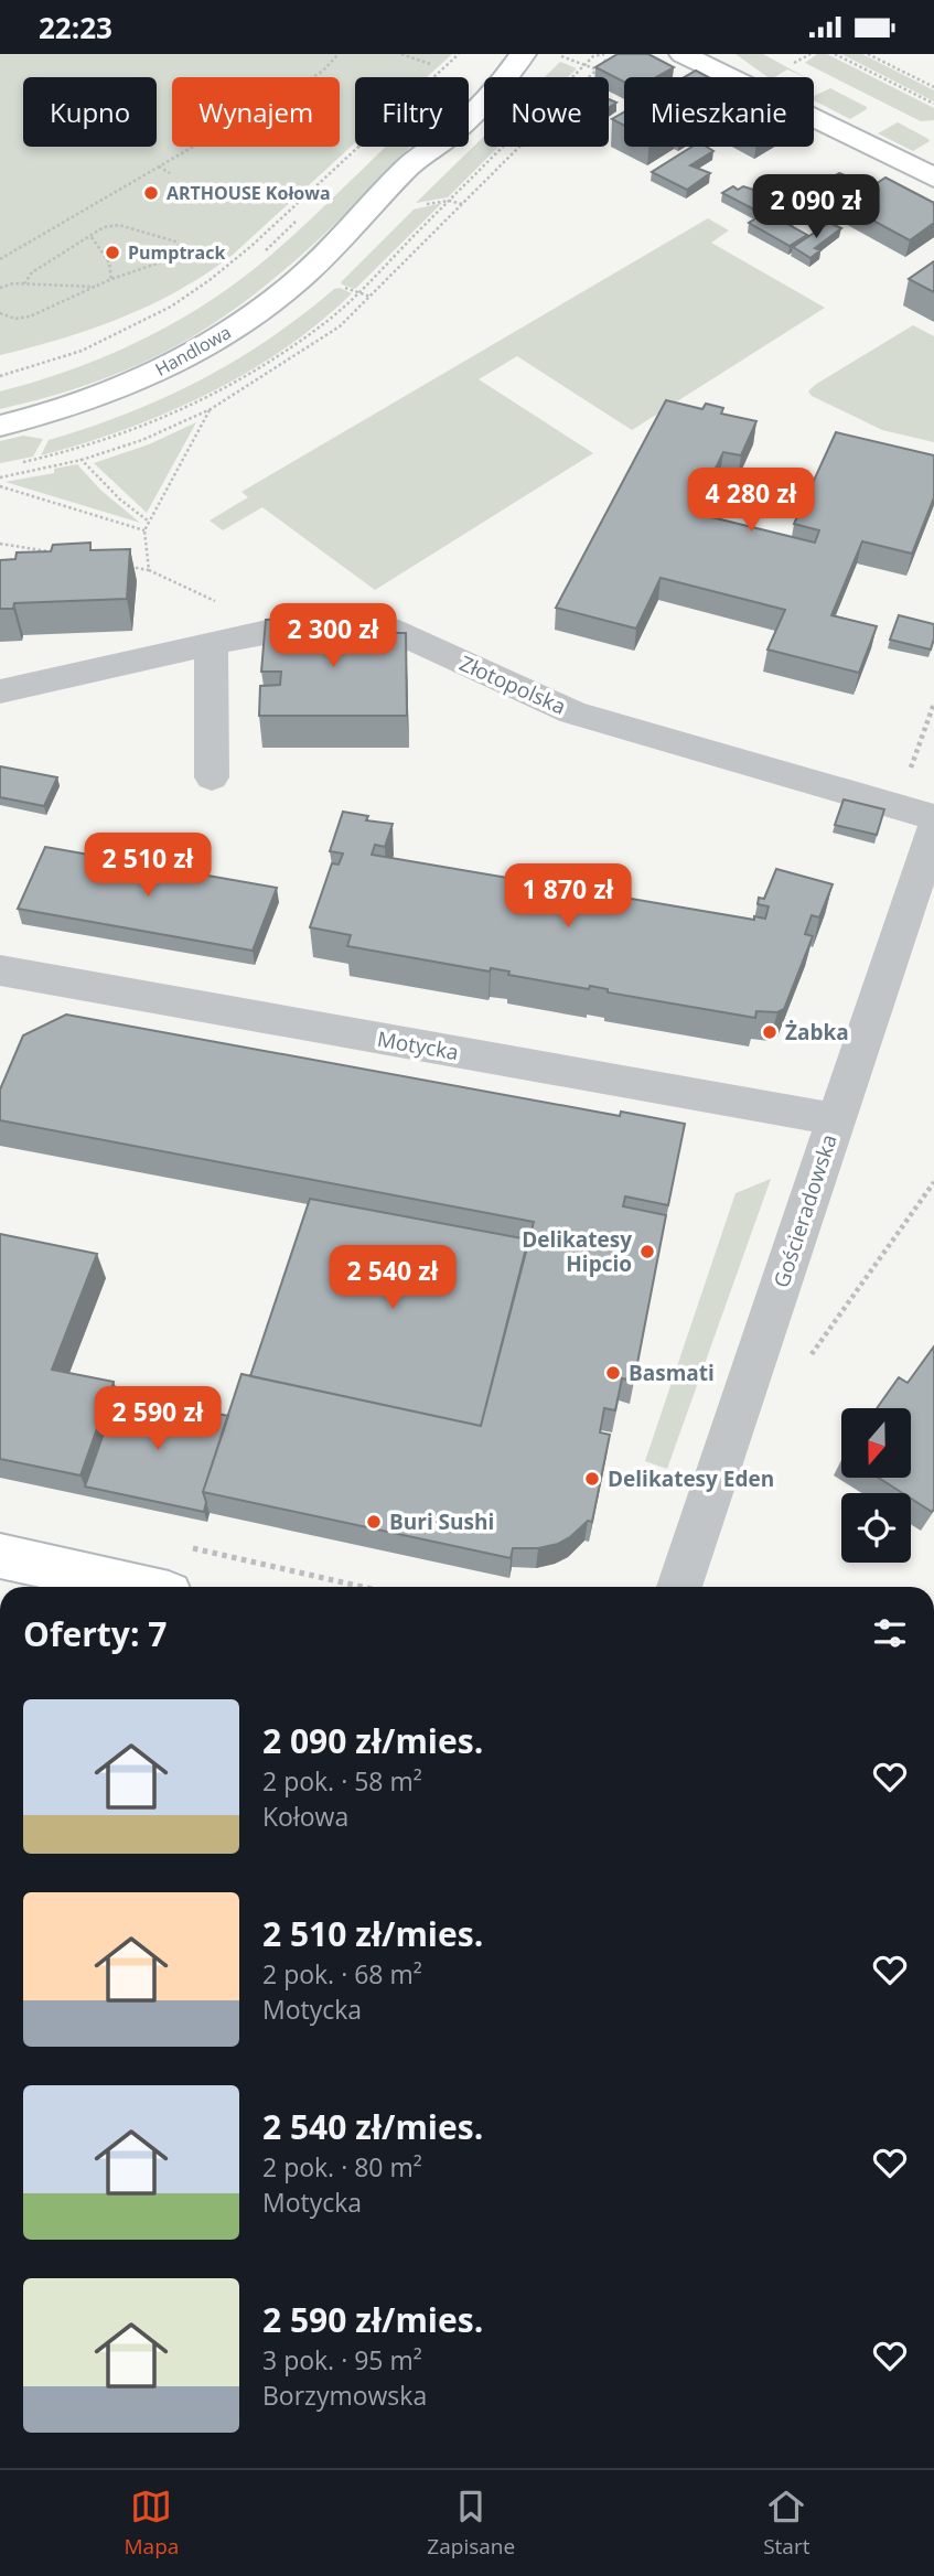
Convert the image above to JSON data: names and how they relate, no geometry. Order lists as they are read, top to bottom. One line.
{"streets":{"street":["Handlowa","Złotopolska","Motycka","Gościeradowska"]},"crossings":[["Motycka","Gościeradowska"]],"places":["ARTHOUSE Kołowa","Pumptrack","Żabka","Delikatesy Hipcio","Basmati","Delikatesy Eden","Buri Sushi"],"north":"bottom","page":{"status":"22:23","chip":["Kupno","Wynajem","Filtry","Nowe","Mieszkanie"],"price":["2 090 zł","4 280 zł","2 300 zł","2 510 zł","1 870 zł","2 540 zł","2 590 zł"],"heading":"Oferty: 7","list":[{"name":"2 090 zł/mies.","note":"2 pok. · 58 m² · Kołowa"},{"name":"2 510 zł/mies.","note":"2 pok. · 68 m² · Motycka"},{"name":"2 540 zł/mies.","note":"2 pok. · 80 m² · Motycka"},{"name":"2 590 zł/mies.","note":"3 pok. · 95 m² · Borzymowska"}],"tabs":["Mapa","Zapisane","Start"]}}
